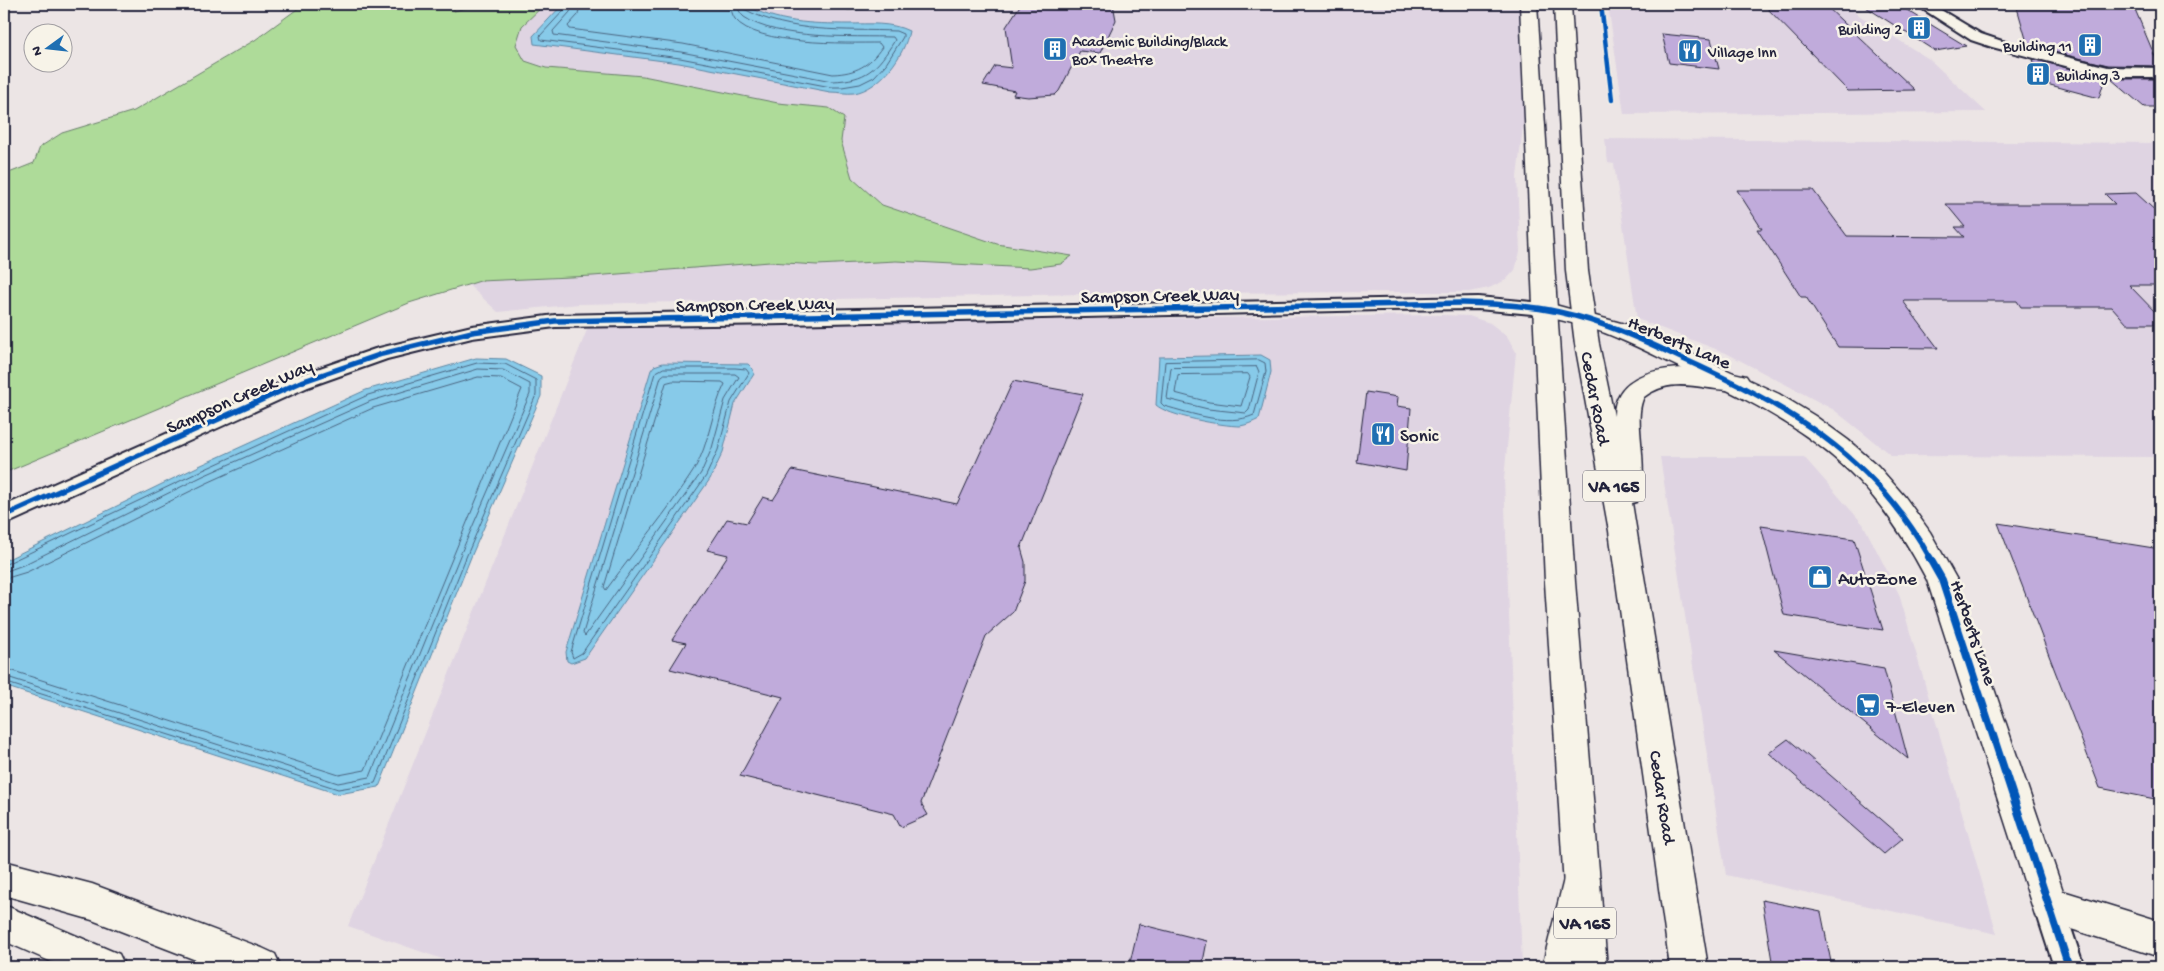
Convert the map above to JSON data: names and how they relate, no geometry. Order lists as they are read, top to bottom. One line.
{"streets":{"main road":["Herberts Lane","Cedar Road","VA 165"],"street":["Sampson Creek Way"]},"crossings":[["Sampson Creek Way","Herberts Lane"],["Sampson Creek Way","VA 165"],["Herberts Lane","Cedar Road"],["Herberts Lane","VA 165"]],"places":{"building":["Building 2","Building 11","Academic Building/Black Box Theatre","Building 3"],"restaurant":["Village Inn","Sonic"],"shop":["AutoZone"],"supermarket":["7-Eleven"]},"north":"left"}
